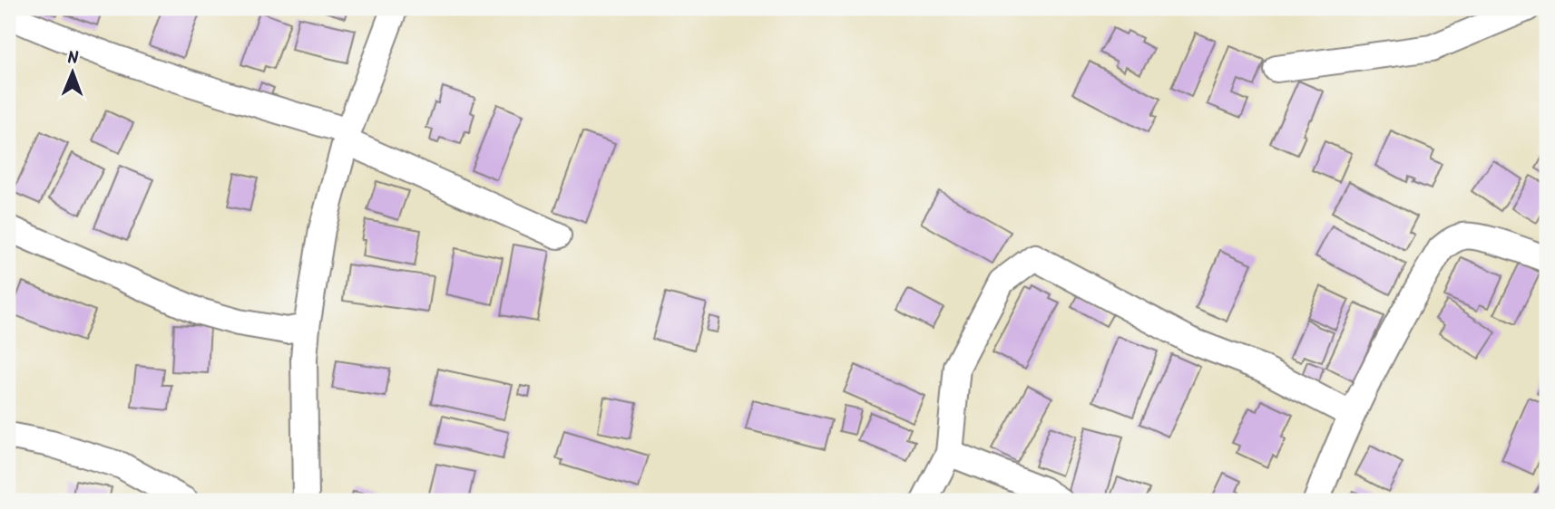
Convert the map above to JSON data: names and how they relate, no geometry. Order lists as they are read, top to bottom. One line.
{"north":"top"}
